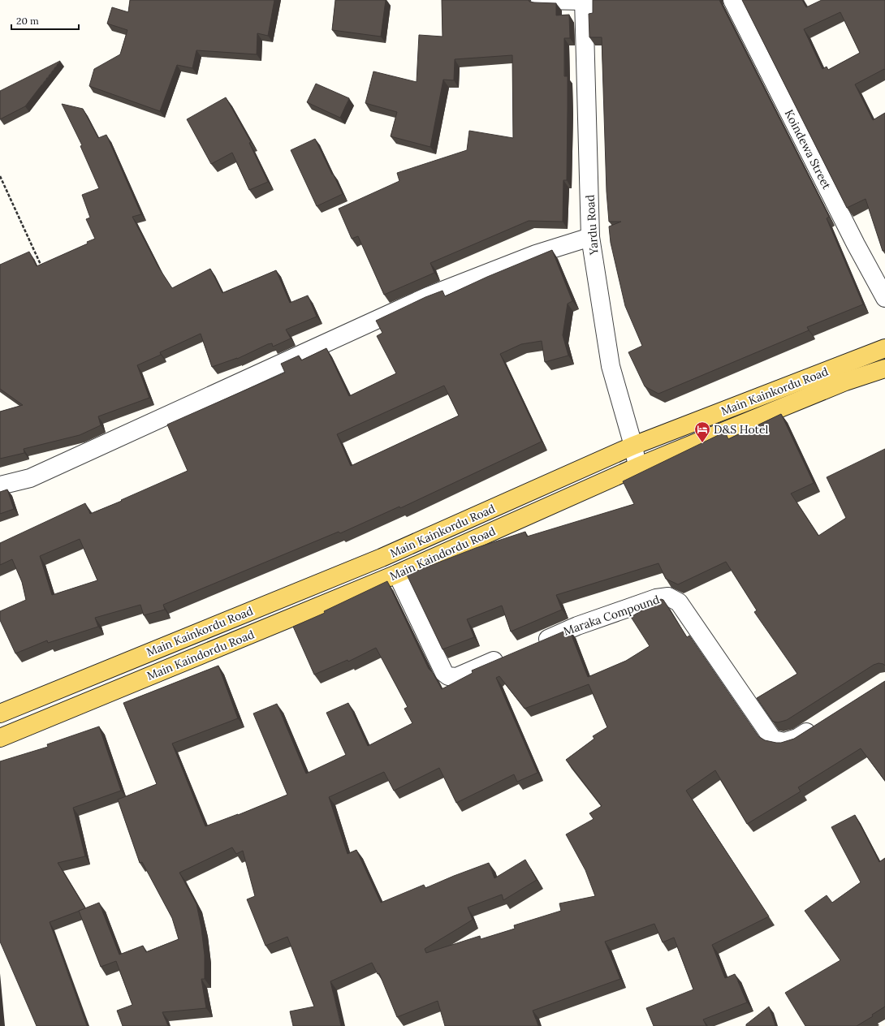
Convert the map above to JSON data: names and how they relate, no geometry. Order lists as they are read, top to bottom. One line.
{"streets":{"main road":["Main Kainkordu Road","Main Kaindordu Road"],"street":["Koindewa Street","Yardu Road","Maraka Compound"]},"crossings":[["Yardu Road","Main Kainkordu Road"],["Yardu Road","Main Kaindordu Road"]],"places":{"hotel":["D&S Hotel"]},"scale_bar":"20 m"}
